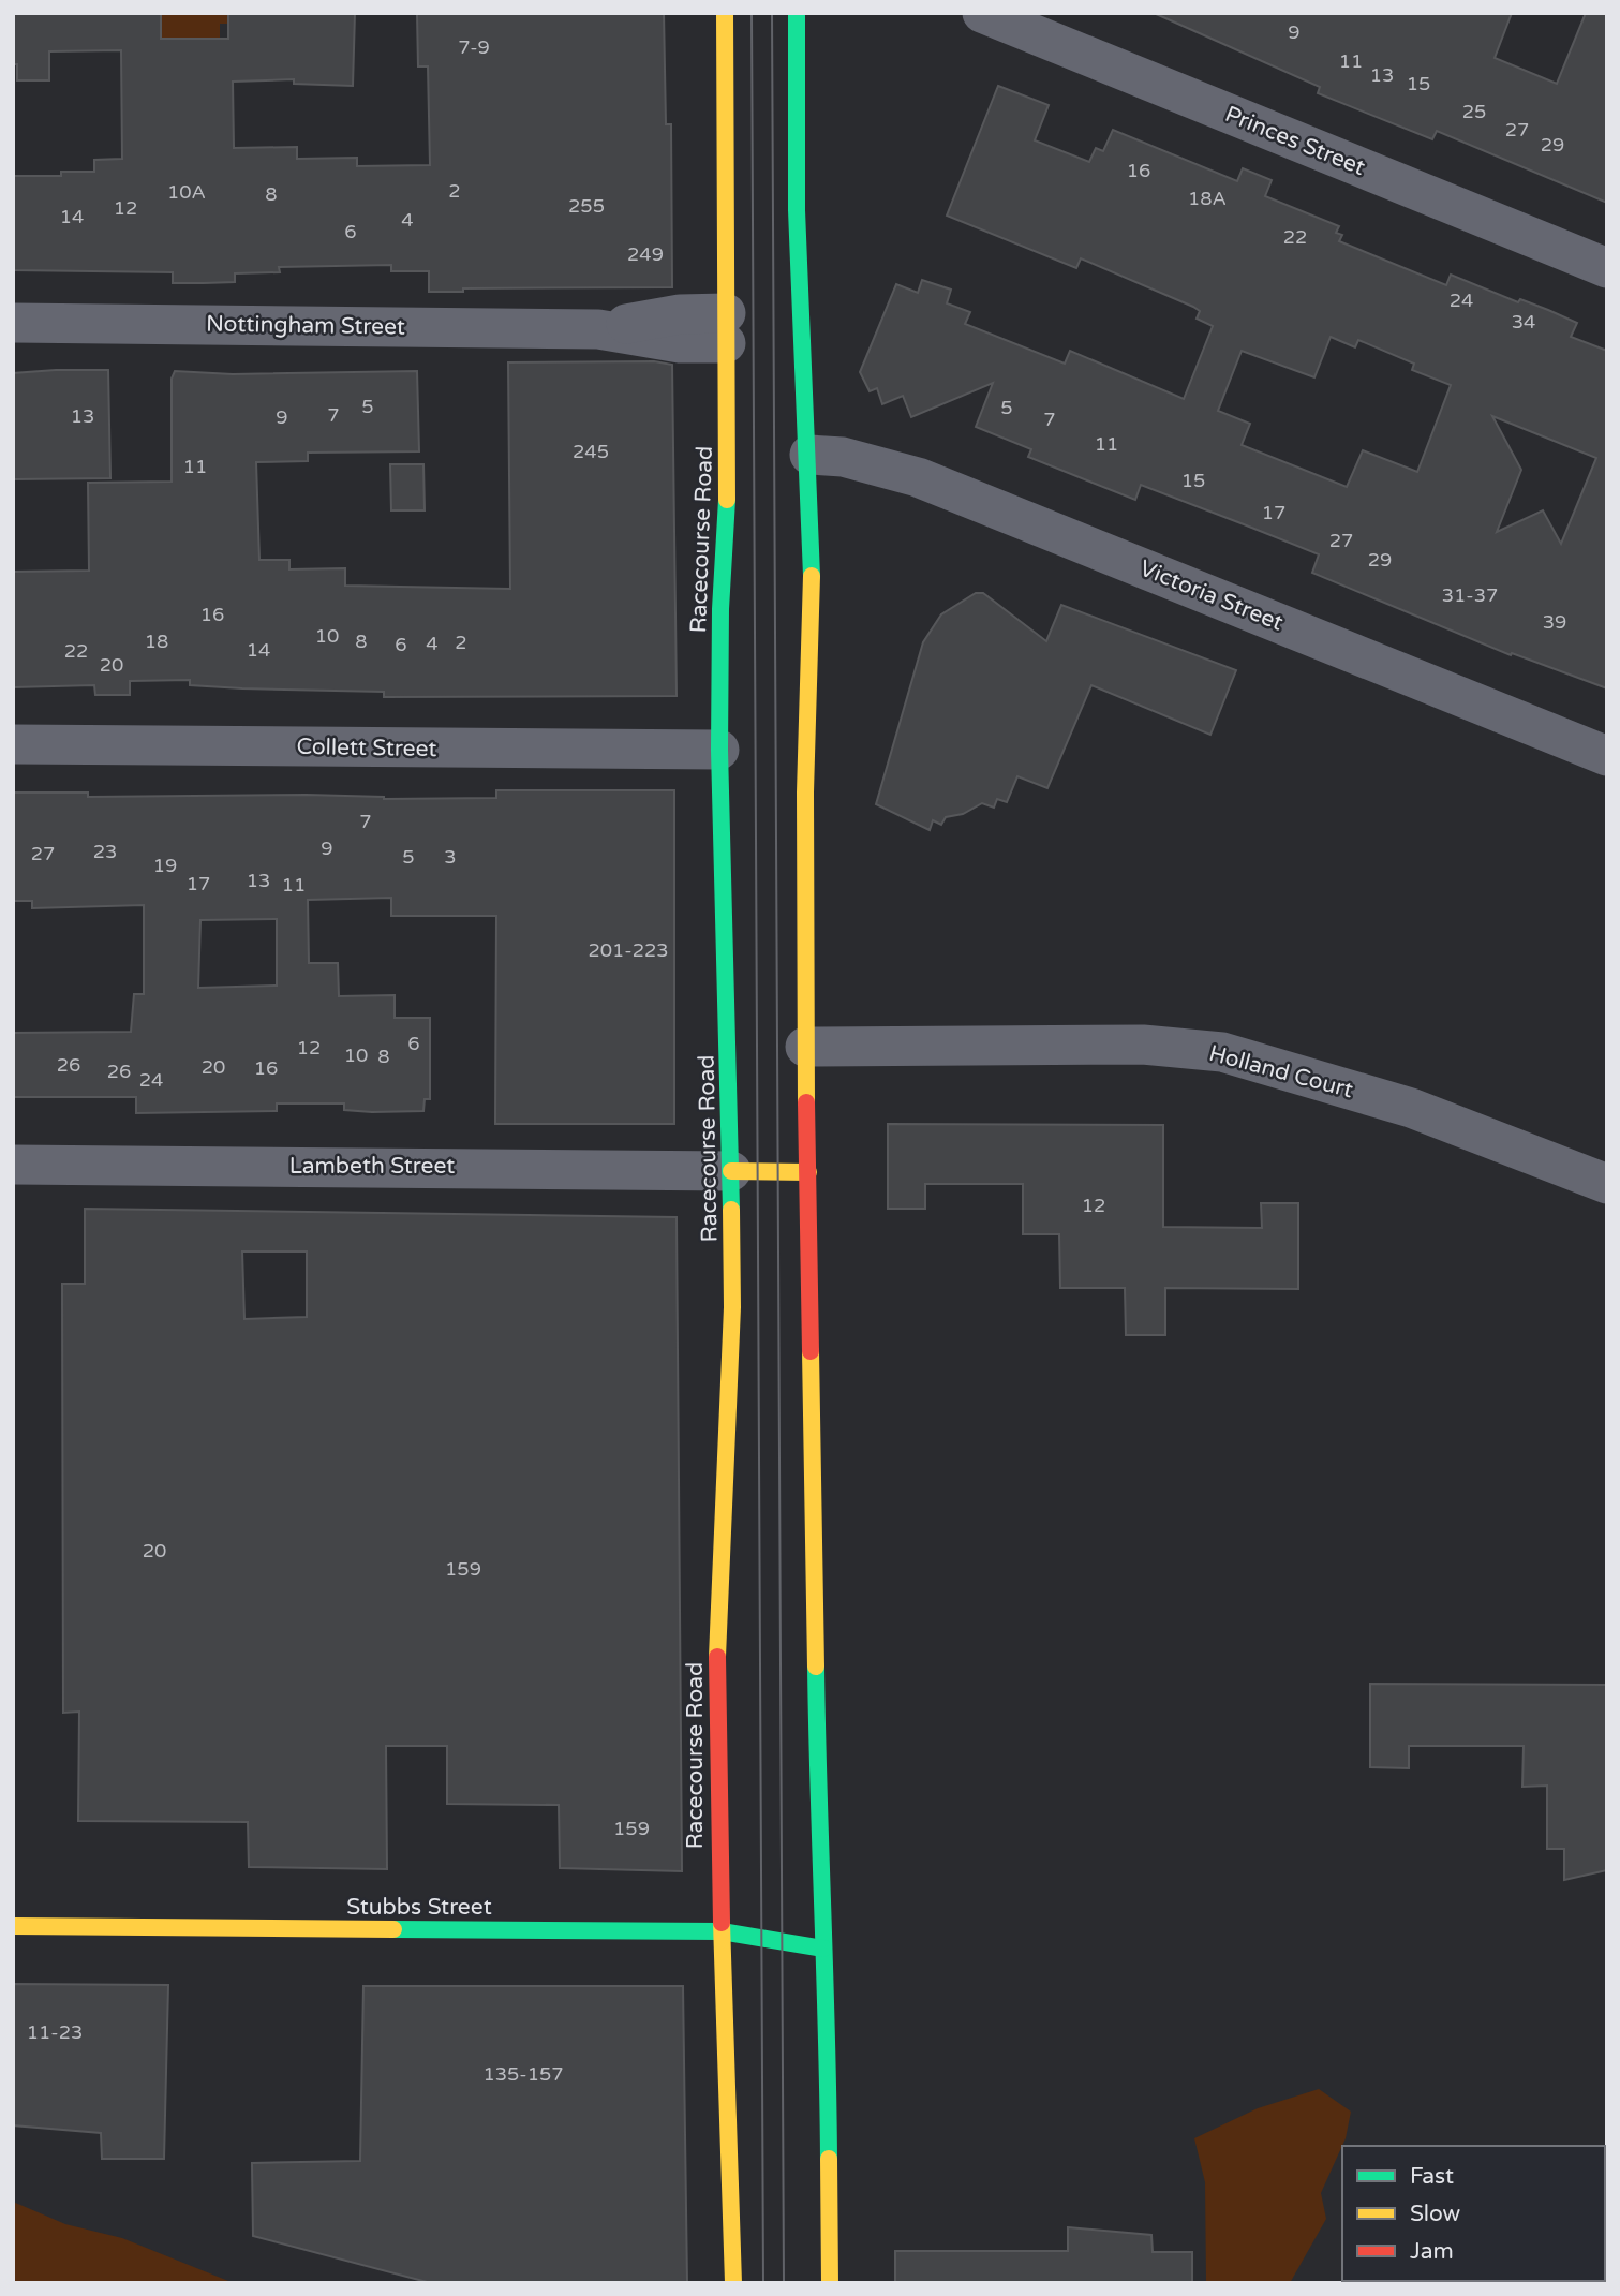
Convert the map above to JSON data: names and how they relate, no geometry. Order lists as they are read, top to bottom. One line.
{"streets":{"main road":["Racecourse Road","Stubbs Street"],"street":["Princes Street","Nottingham Street","Victoria Street","Collett Street","Holland Court","Lambeth Street"]},"crossings":[["Nottingham Street","Racecourse Road"],["Racecourse Road","Collett Street"],["Racecourse Road","Lambeth Street"],["Racecourse Road","Stubbs Street"]],"house_numbers":["9","7-9","11","13","15","25","27","29","16","2","10A","8","18A","255","12","14","4","6","22","249","24","34","5","5","7","13","9","7","11","245","11","15","17","27","29","31-37","16","39","10","18","8","2","4","6","14","22","20","7","9","23","27","5","3","19","13","17","11","201-223","6","12","10","8","26","20","16","26","24","12","20","159","159","11-23","135-157"],"legend":["Fast","Slow","Jam"]}
